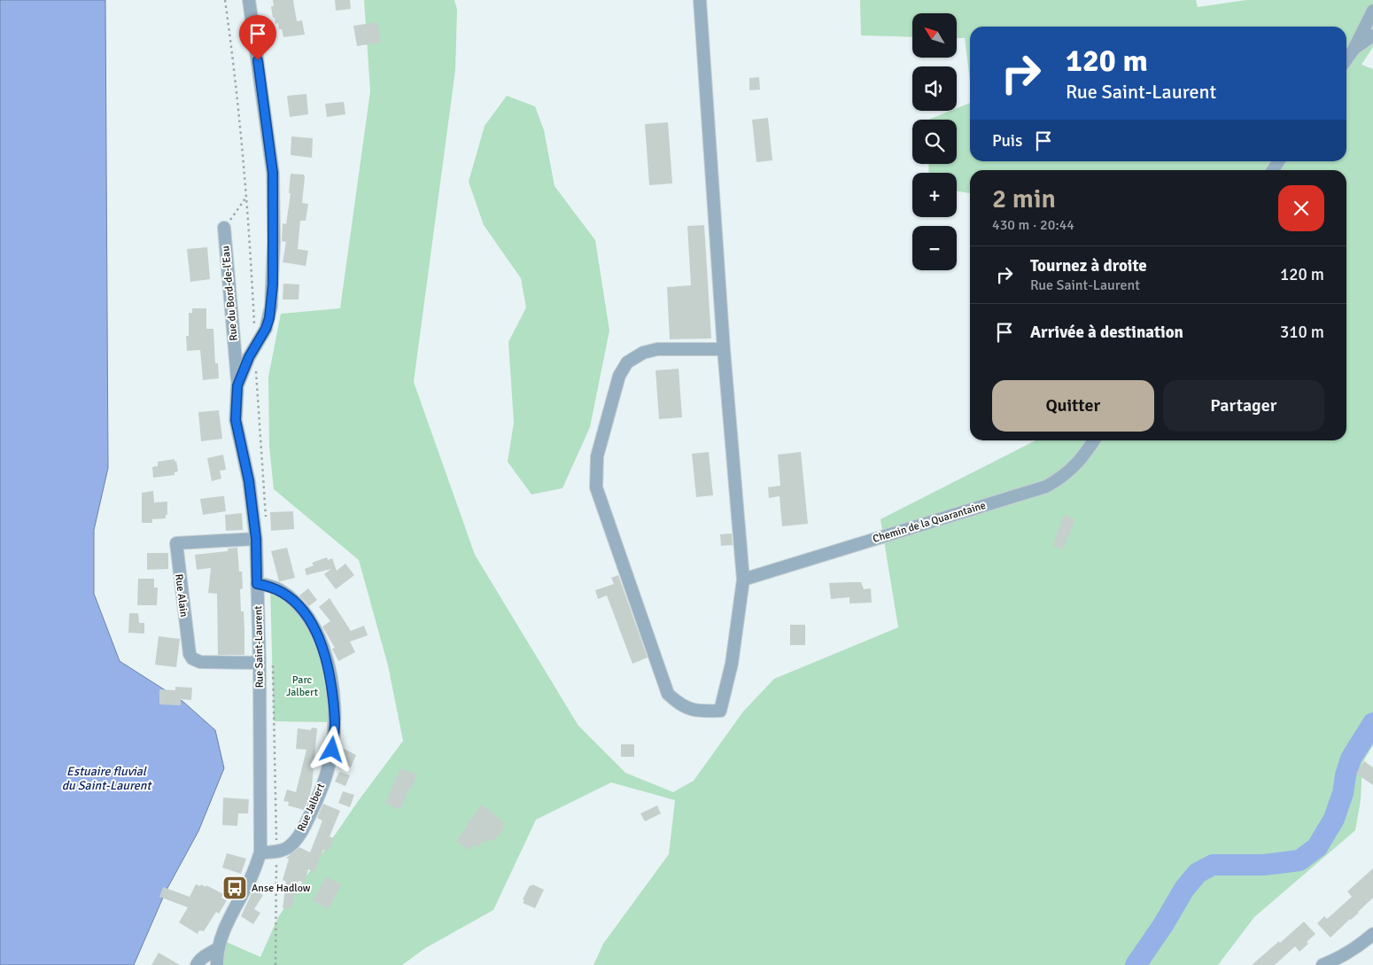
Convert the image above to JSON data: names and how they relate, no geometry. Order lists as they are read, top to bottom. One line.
{"streets":{"street":["Rue du Bord-de-l'Eau","Chemin de la Quarantaine","Rue Alain","Rue Saint-Laurent","Rue Jalbert"]},"crossings":[["Rue du Bord-de-l'Eau","Rue Saint-Laurent"],["Rue Alain","Rue Saint-Laurent"],["Rue Saint-Laurent","Rue Jalbert"]],"water":["Estuaire fluvial du Saint-Laurent"],"parks":["Parc Jalbert"],"places":{"bus stop":["Anse Hadlow"]},"north":"top left","page":{"map_buttons":["+","−"],"turn":["120 m","Rue Saint-Laurent"],"then":"Puis","heading":["2 min","430 m · 20:44"],"list":[{"name":"Tournez à droite","note":"Rue Saint-Laurent","value":"120 m"},{"name":"Arrivée à destination","value":"310 m"}],"buttons":["Quitter","Partager"]}}
